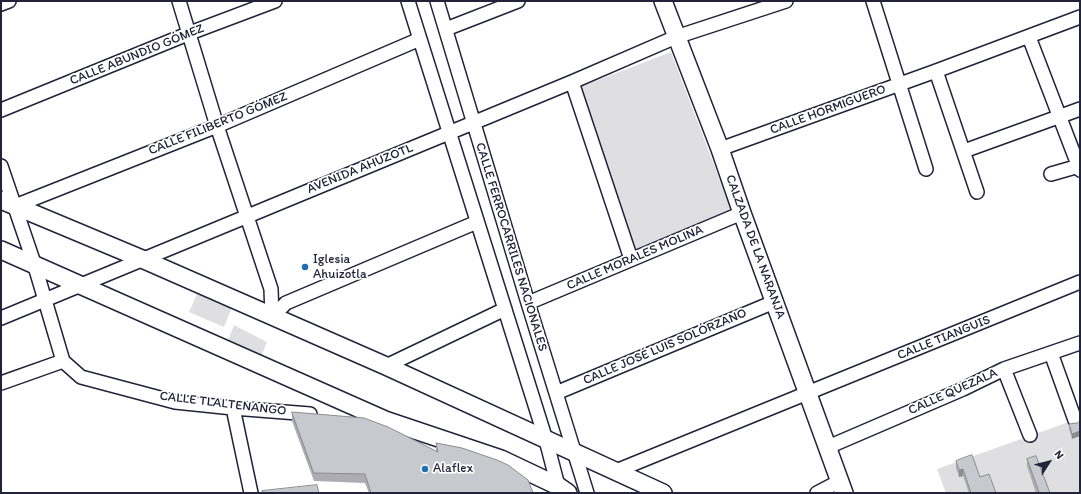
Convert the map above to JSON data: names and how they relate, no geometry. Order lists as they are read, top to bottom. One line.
{"streets":{"main road":["CALZADA DE LA NARANJA"],"street":["CALLE ABUNDIO GÓMEZ","CALLE HORMIGUERO","CALLE FILIBERTO GÓMEZ","AVENIDA AHUZOTL","CALLE FERROCARRILES NACIONALES","CALLE MORALES MOLINA","CALLE TIANGUIS","CALLE JOSÉ LUIS SOLÓRZANO","CALLE QUEZALA","CALLE TLALTENANGO"]},"crossings":[["CALLE HORMIGUERO","CALZADA DE LA NARANJA"],["CALLE FILIBERTO GÓMEZ","CALLE FERROCARRILES NACIONALES"],["AVENIDA AHUZOTL","CALLE FERROCARRILES NACIONALES"],["AVENIDA AHUZOTL","CALZADA DE LA NARANJA"],["CALLE FERROCARRILES NACIONALES","CALLE MORALES MOLINA"],["CALLE FERROCARRILES NACIONALES","CALLE JOSÉ LUIS SOLÓRZANO"],["CALZADA DE LA NARANJA","CALLE MORALES MOLINA"],["CALZADA DE LA NARANJA","CALLE TIANGUIS"],["CALZADA DE LA NARANJA","CALLE JOSÉ LUIS SOLÓRZANO"],["CALZADA DE LA NARANJA","CALLE QUEZALA"]],"places":["Iglesia Ahuizotla","Alaflex"],"north":"top right"}
